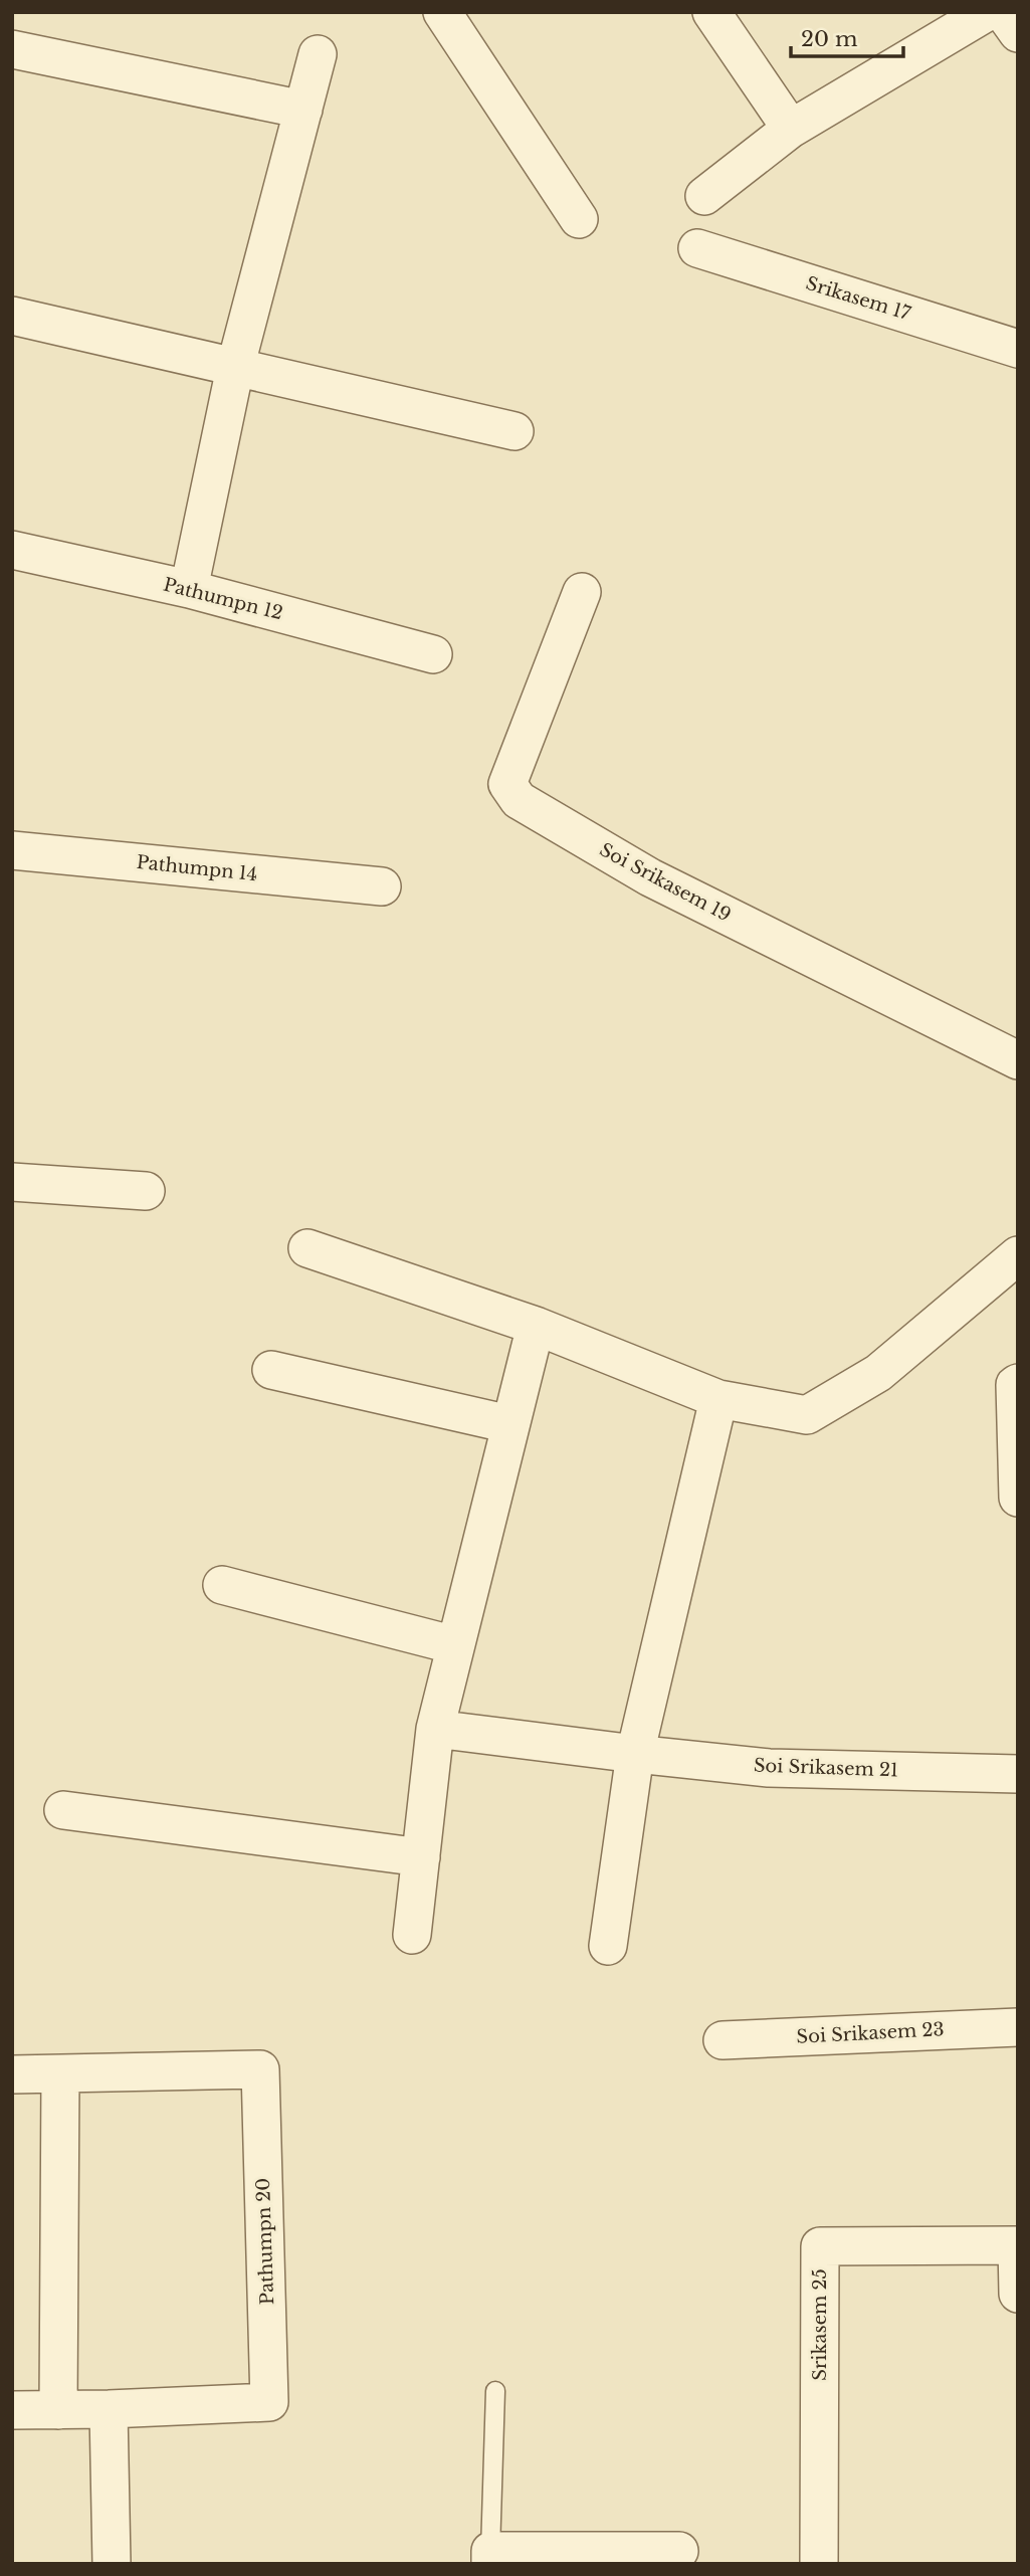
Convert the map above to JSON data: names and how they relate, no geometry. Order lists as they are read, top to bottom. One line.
{"streets":{"street":["Srikasem 17","Pathumpn 12","Pathumpn 14","Soi Srikasem 19","Soi Srikasem 21","Soi Srikasem 23","Pathumpn 20","Srikasem 25"]},"scale_bar":"20 m"}
